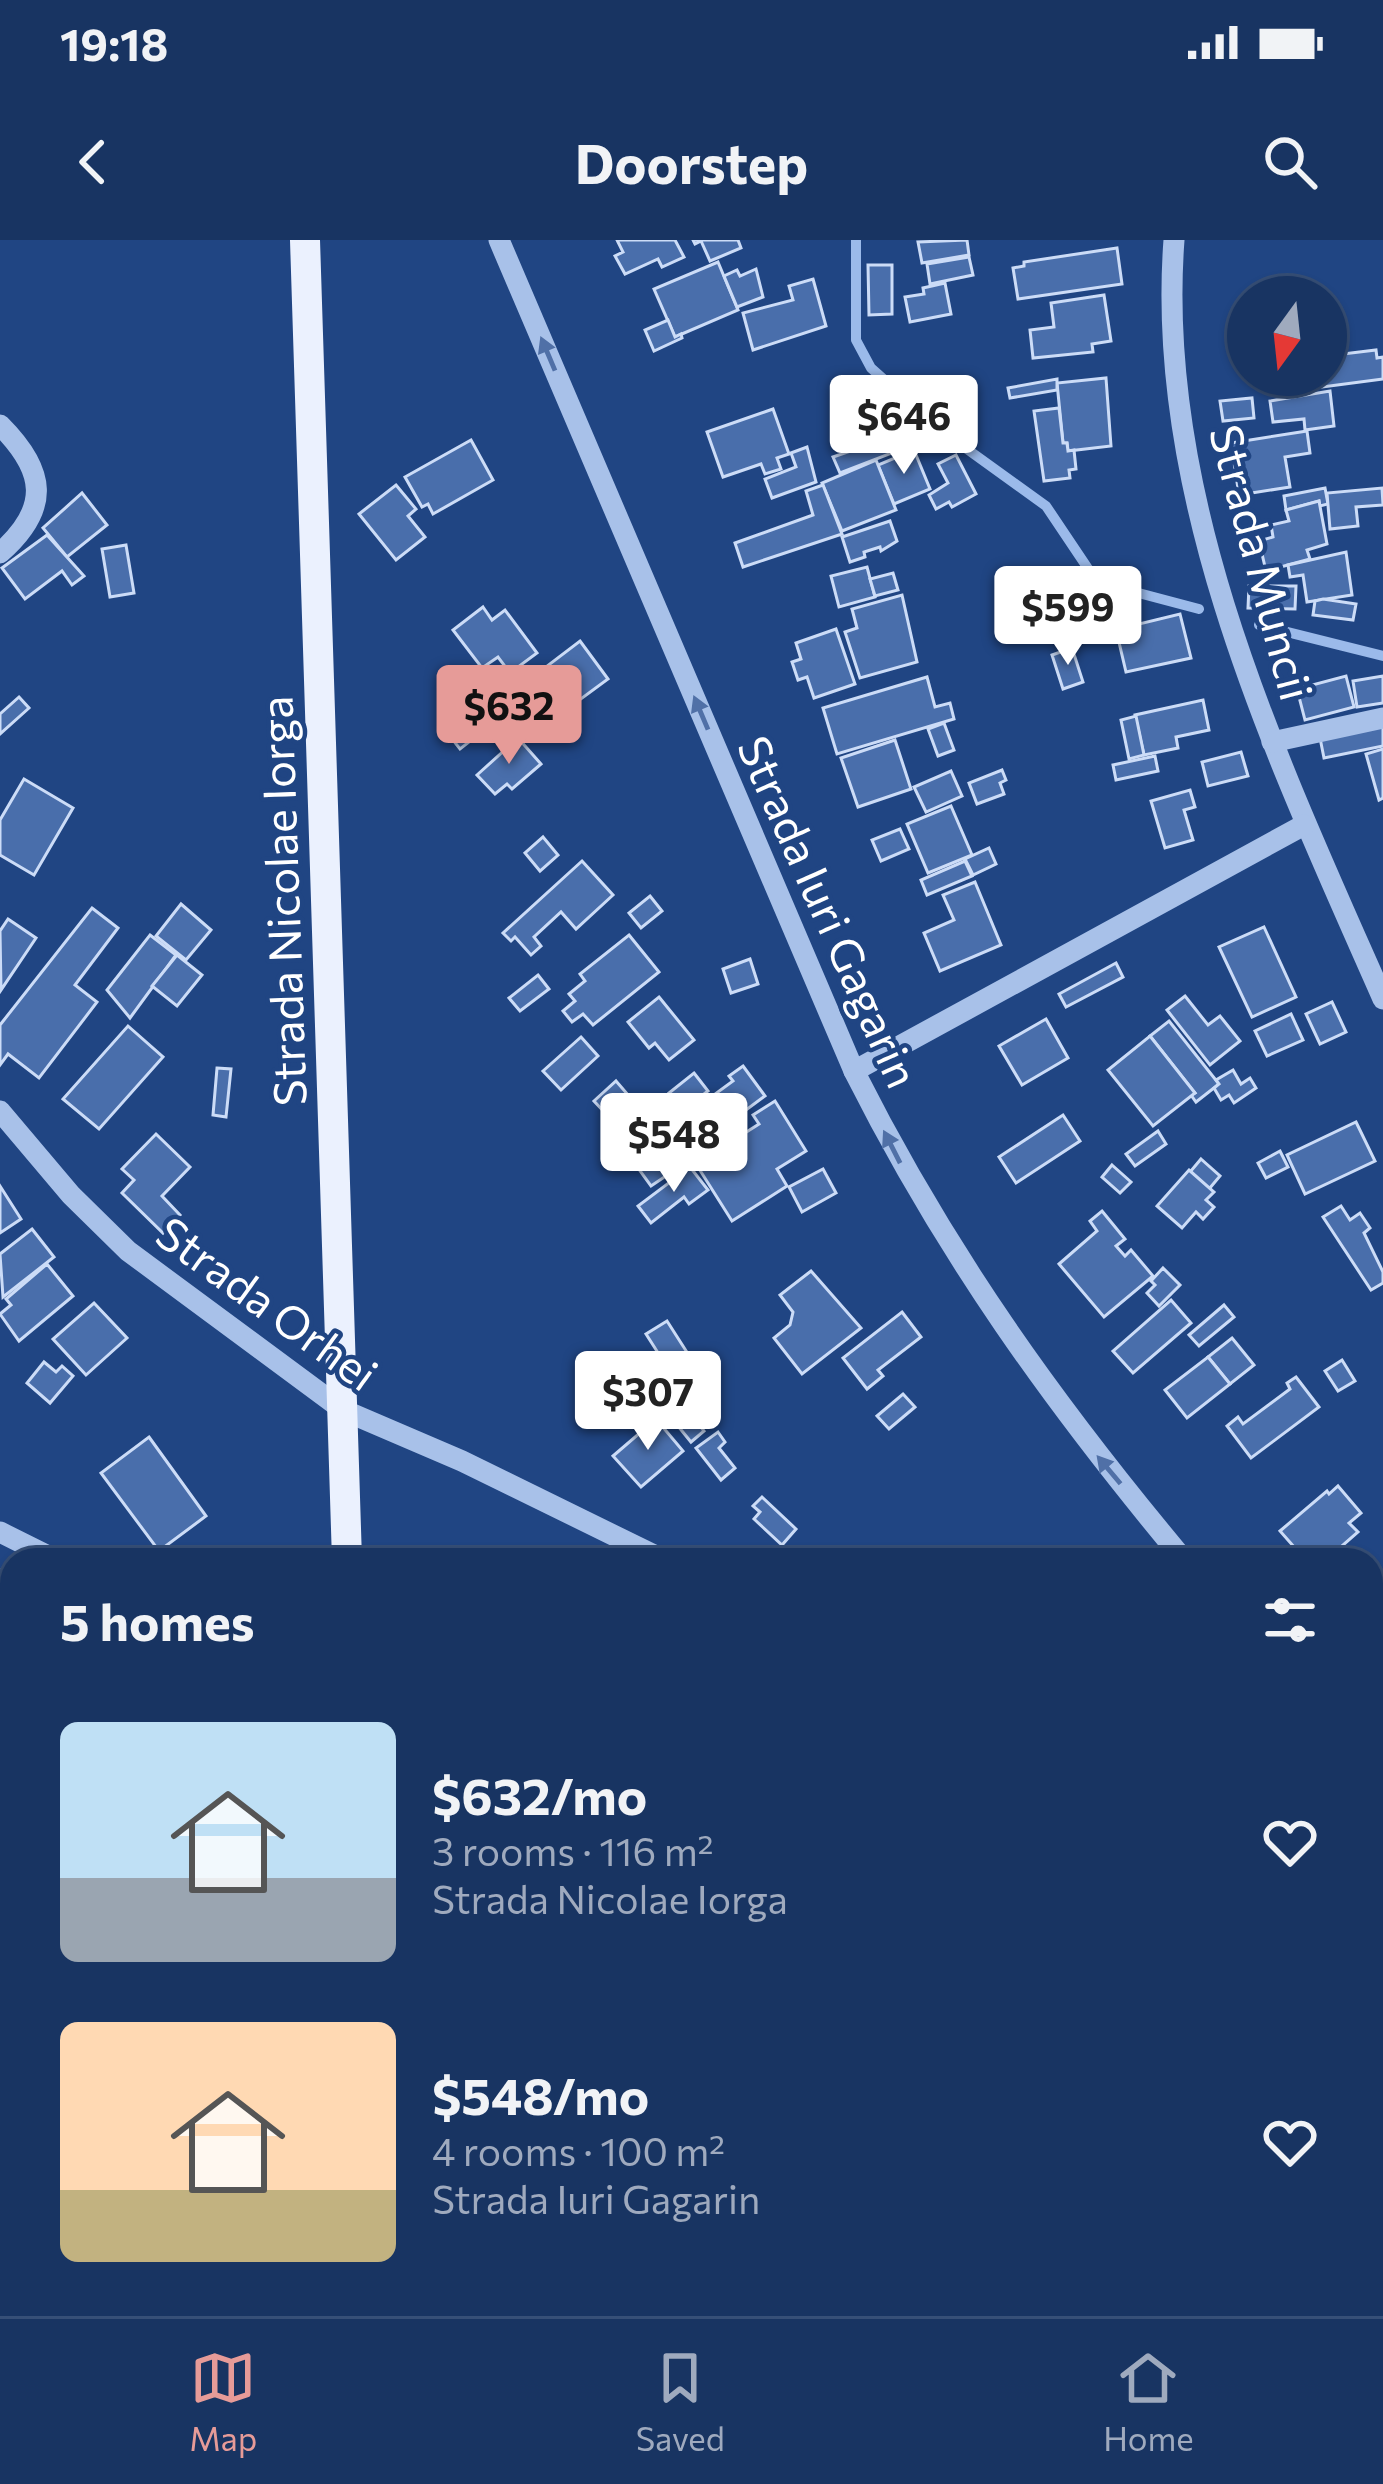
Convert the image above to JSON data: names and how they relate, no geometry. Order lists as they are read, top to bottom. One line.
{"streets":{"main road":["Strada Nicolae Iorga"],"street":["Strada Muncii","Strada Iuri Gagarin","Strada Orhei"]},"crossings":[["Strada Nicolae Iorga","Strada Orhei"]],"one_way":["Strada Iuri Gagarin"],"north":"bottom","page":{"status":"19:18","header":"Doorstep","price":["$646","$599","$632","$548","$307"],"heading":"5 homes","list":[{"name":"$632/mo","note":"3 rooms · 116 m² · Strada Nicolae Iorga"},{"name":"$548/mo","note":"4 rooms · 100 m² · Strada Iuri Gagarin"}],"tabs":["Map","Saved","Home"]}}
